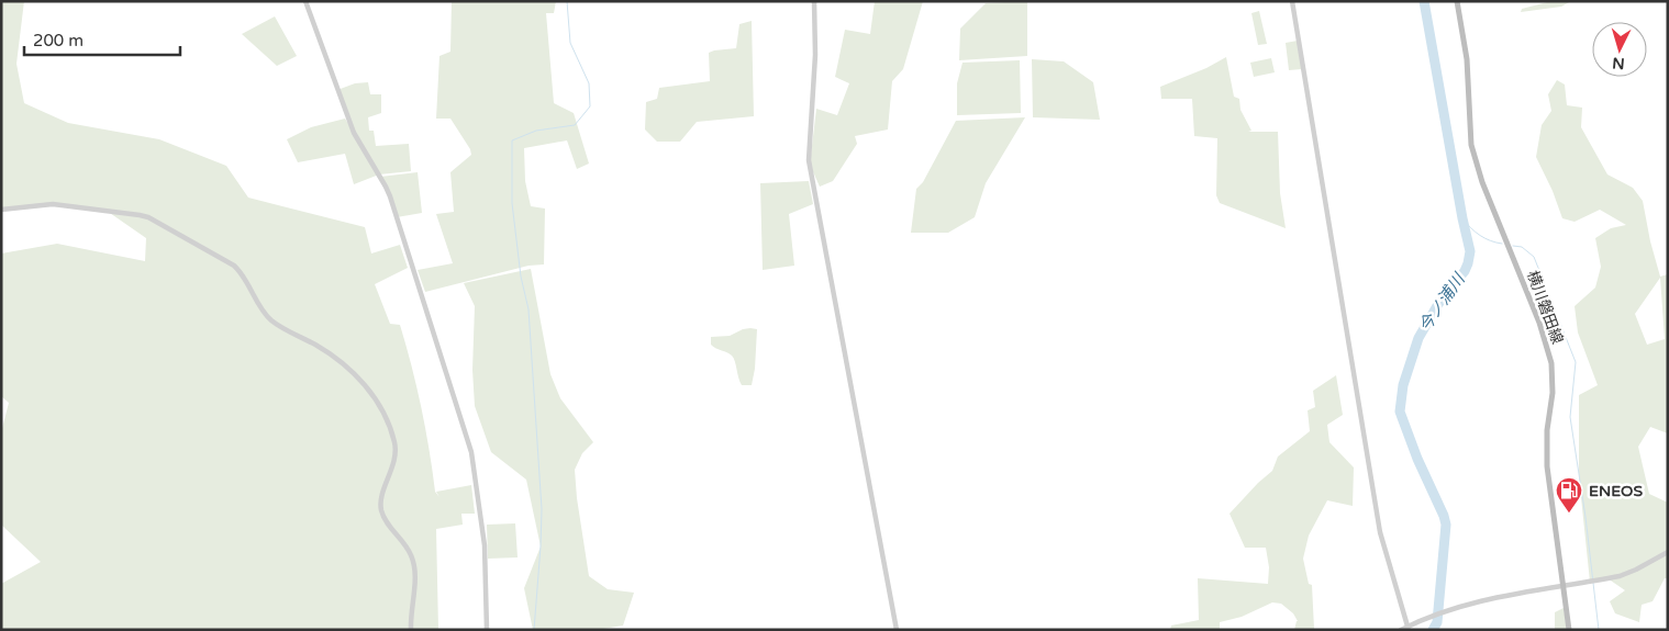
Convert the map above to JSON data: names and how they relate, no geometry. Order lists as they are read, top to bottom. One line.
{"streets":{"main road":["横川磐田線"]},"water":["今ノ浦川"],"places":{"fuel station":["ENEOS"]},"scale_bar":"200 m","north":"bottom"}
